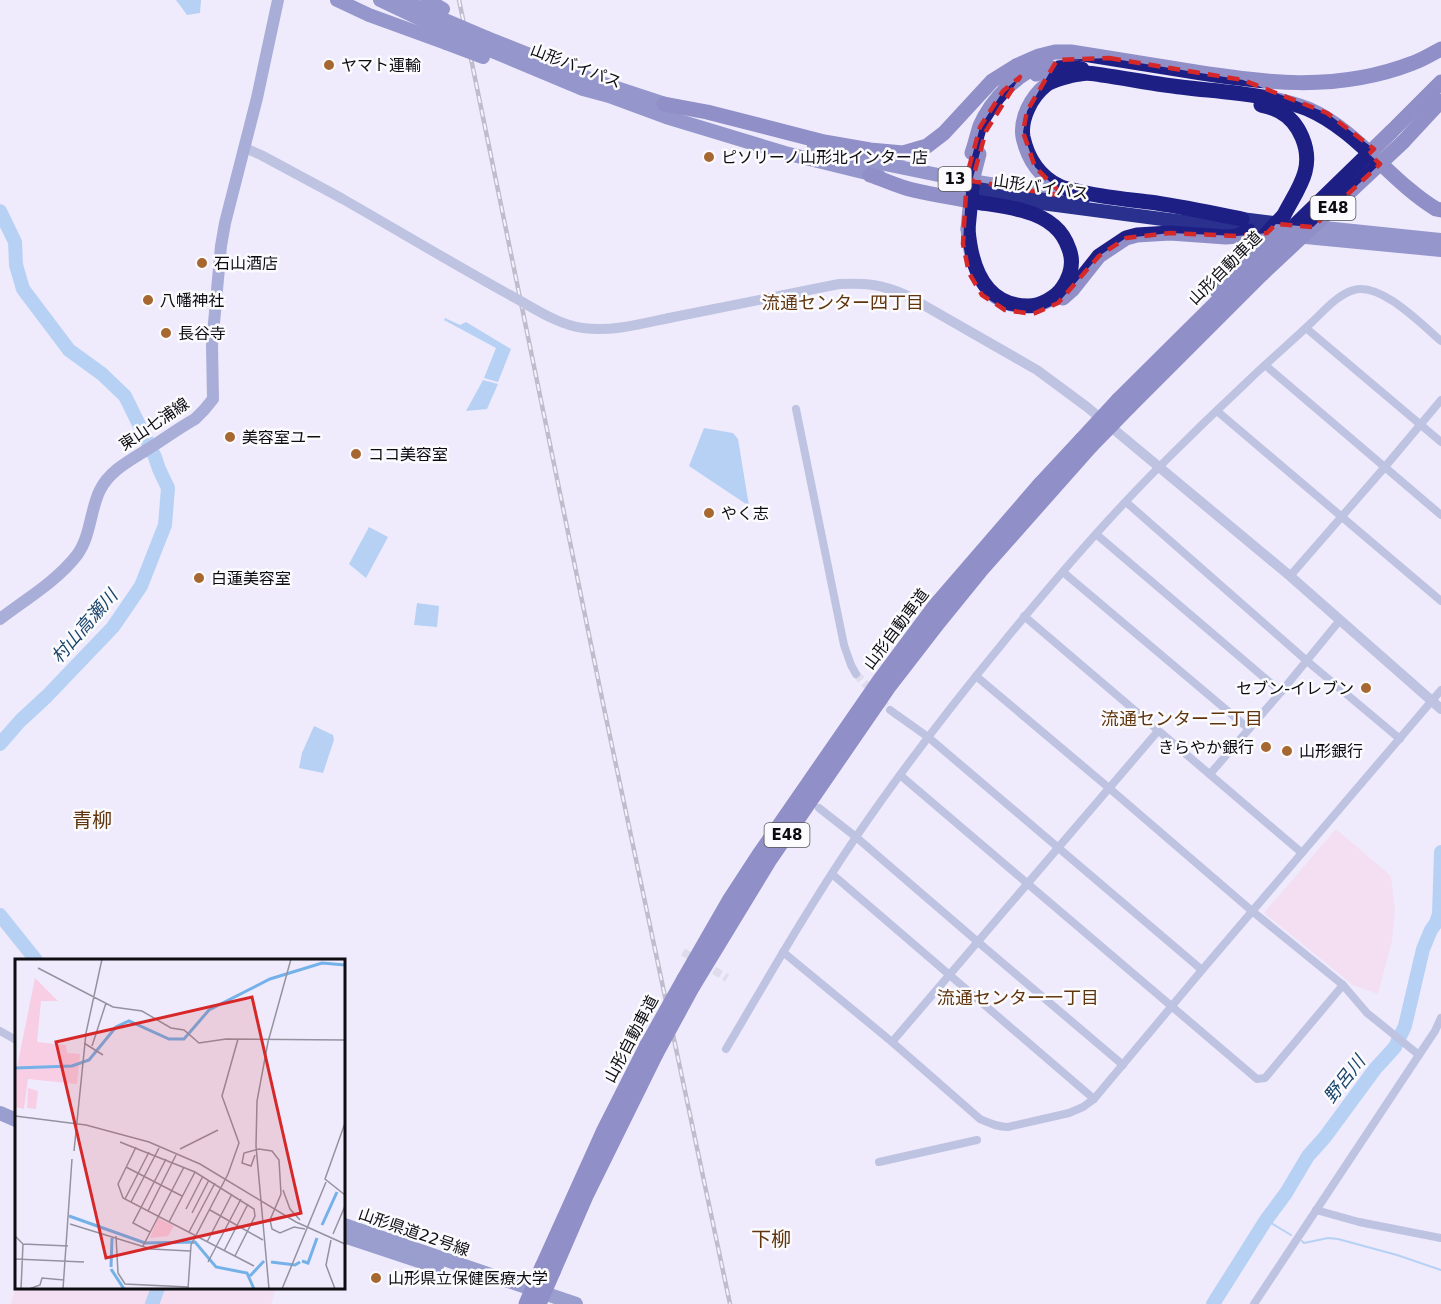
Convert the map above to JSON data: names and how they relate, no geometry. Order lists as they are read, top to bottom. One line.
{"streets":{"highway":["山形バイパス","13","E48","山形自動車道"],"main road":["東山七浦線","山形県道22号線"]},"districts":["流通センター四丁目","流通センター二丁目","青柳","流通センター一丁目","下柳"],"water":["村山高瀬川","野呂川"],"places":["ヤマト運輸","ピソリーノ山形北インター店","石山酒店","八幡神社","長谷寺","美容室ユー","ココ美容室","やく志","白蓮美容室","セブン-イレブン","きらやか銀行","山形銀行","山形県立保健医療大学"]}
